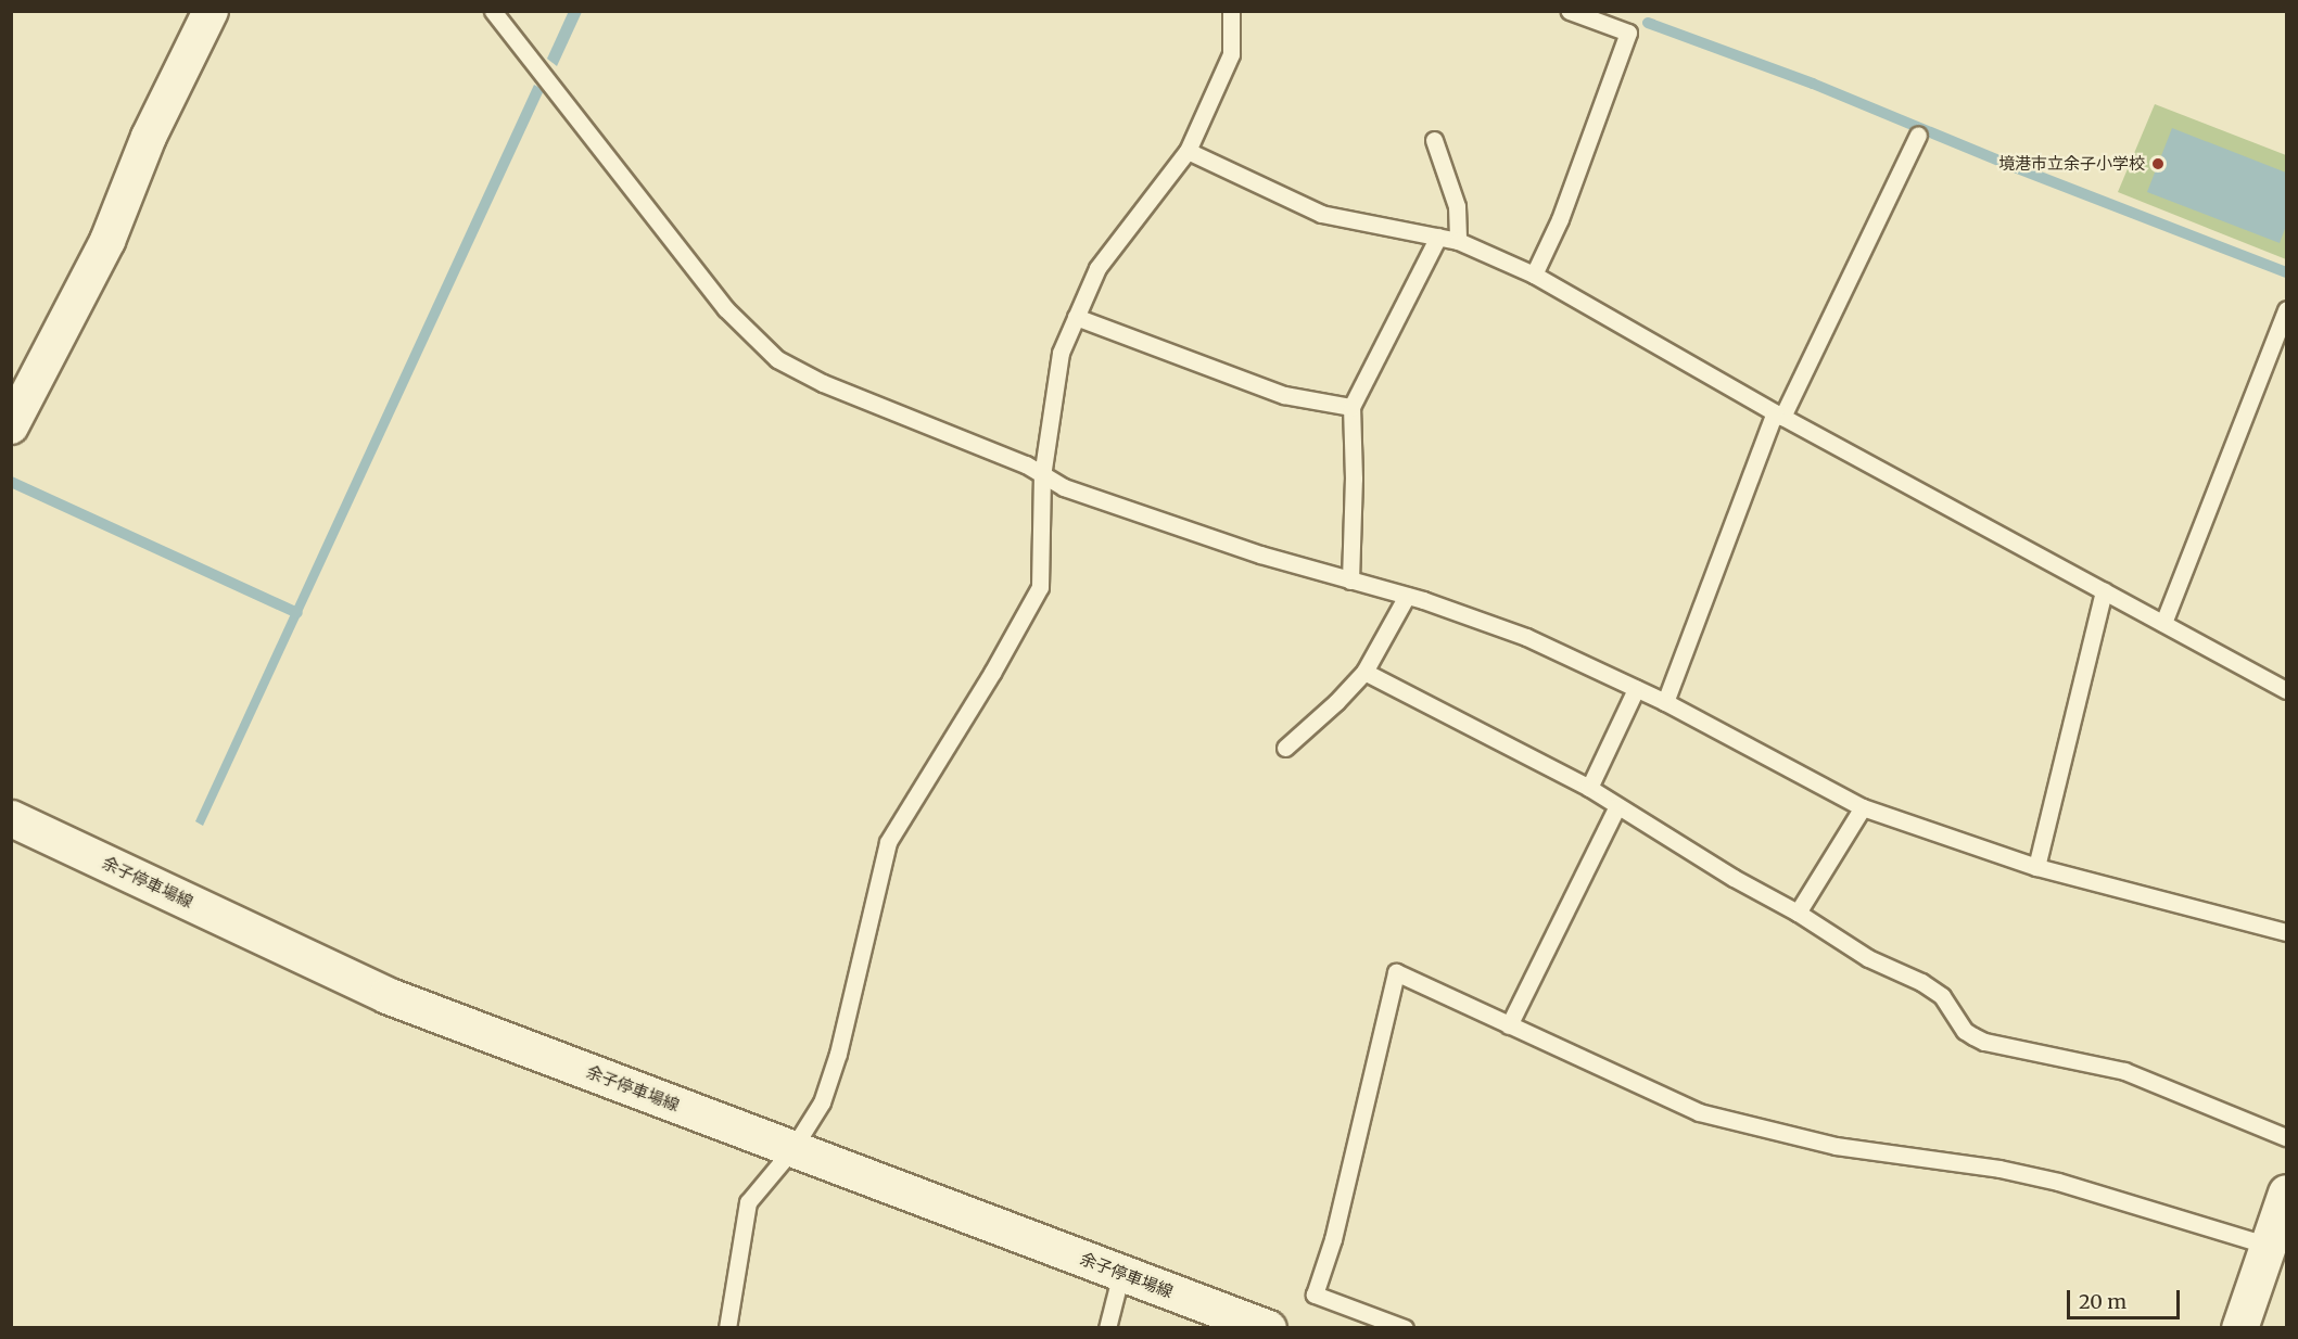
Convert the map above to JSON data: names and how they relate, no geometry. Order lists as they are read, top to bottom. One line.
{"streets":{"main road":["余子停車場線"]},"places":["境港市立余子小学校"],"scale_bar":"20 m"}
